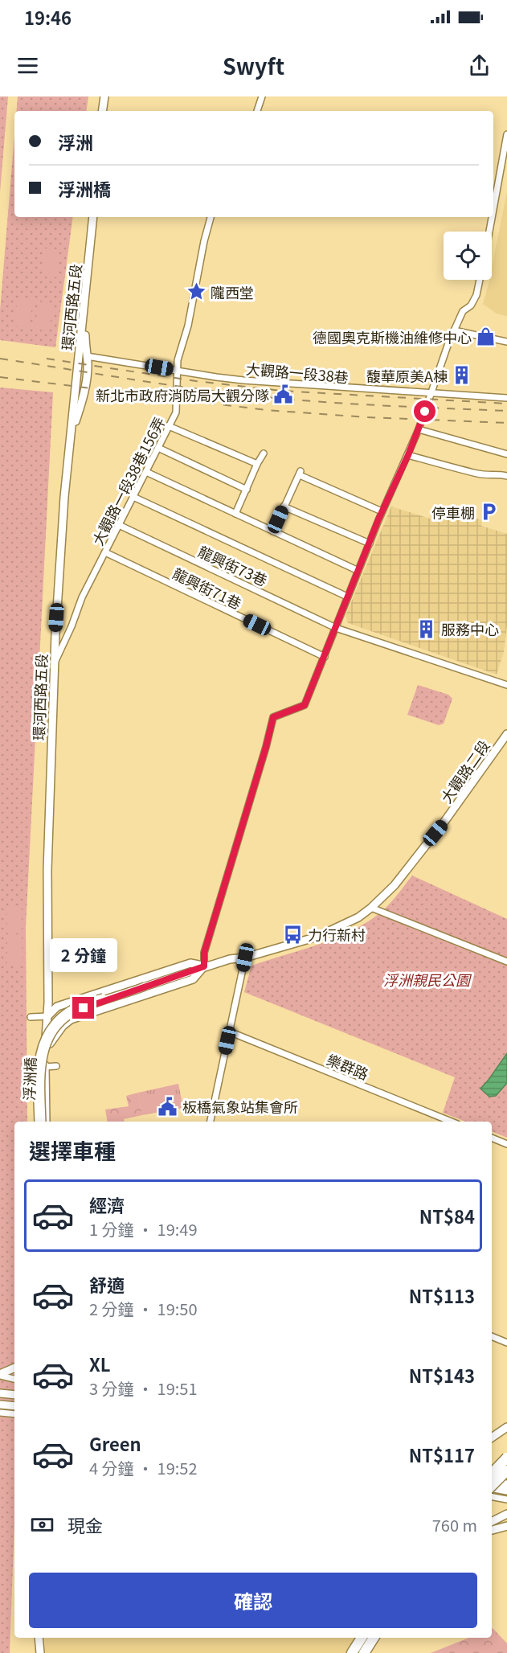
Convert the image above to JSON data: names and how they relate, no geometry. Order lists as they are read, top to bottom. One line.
{"streets":{"street":["環河西路五段","大觀路一段38巷","大觀路一段38巷156弄","龍興街73巷","龍興街71巷","大觀路二段","樂群路","浮洲橋"]},"crossings":[["環河西路五段","大觀路一段38巷156弄"],["大觀路一段38巷","大觀路一段38巷156弄"],["大觀路一段38巷156弄","龍興街73巷"],["大觀路一段38巷156弄","龍興街71巷"],["大觀路二段","浮洲橋"]],"parks":["浮洲親民公園"],"places":{"place":["隴西堂"],"shop":["德國奧克斯機油維修中心"],"building":["馥華原美A棟","服務中心"],"public building":["新北市政府消防局大觀分隊","板橋氣象站集會所"],"parking":["停車棚"],"bus stop":["力行新村"]},"page":{"status":"19:46","header":"Swyft","banner":["浮洲","浮洲橋"],"bubble":"2 分鐘","heading":"選擇車種","list":[{"name":"經濟","note":"1 分鐘 · 19:49","value":"NT$84"},{"name":"舒適","note":"2 分鐘 · 19:50","value":"NT$113"},{"name":"XL","note":"3 分鐘 · 19:51","value":"NT$143"},{"name":"Green","note":"4 分鐘 · 19:52","value":"NT$117"}],"pay":["現金","760 m"],"buttons":"確認"}}
